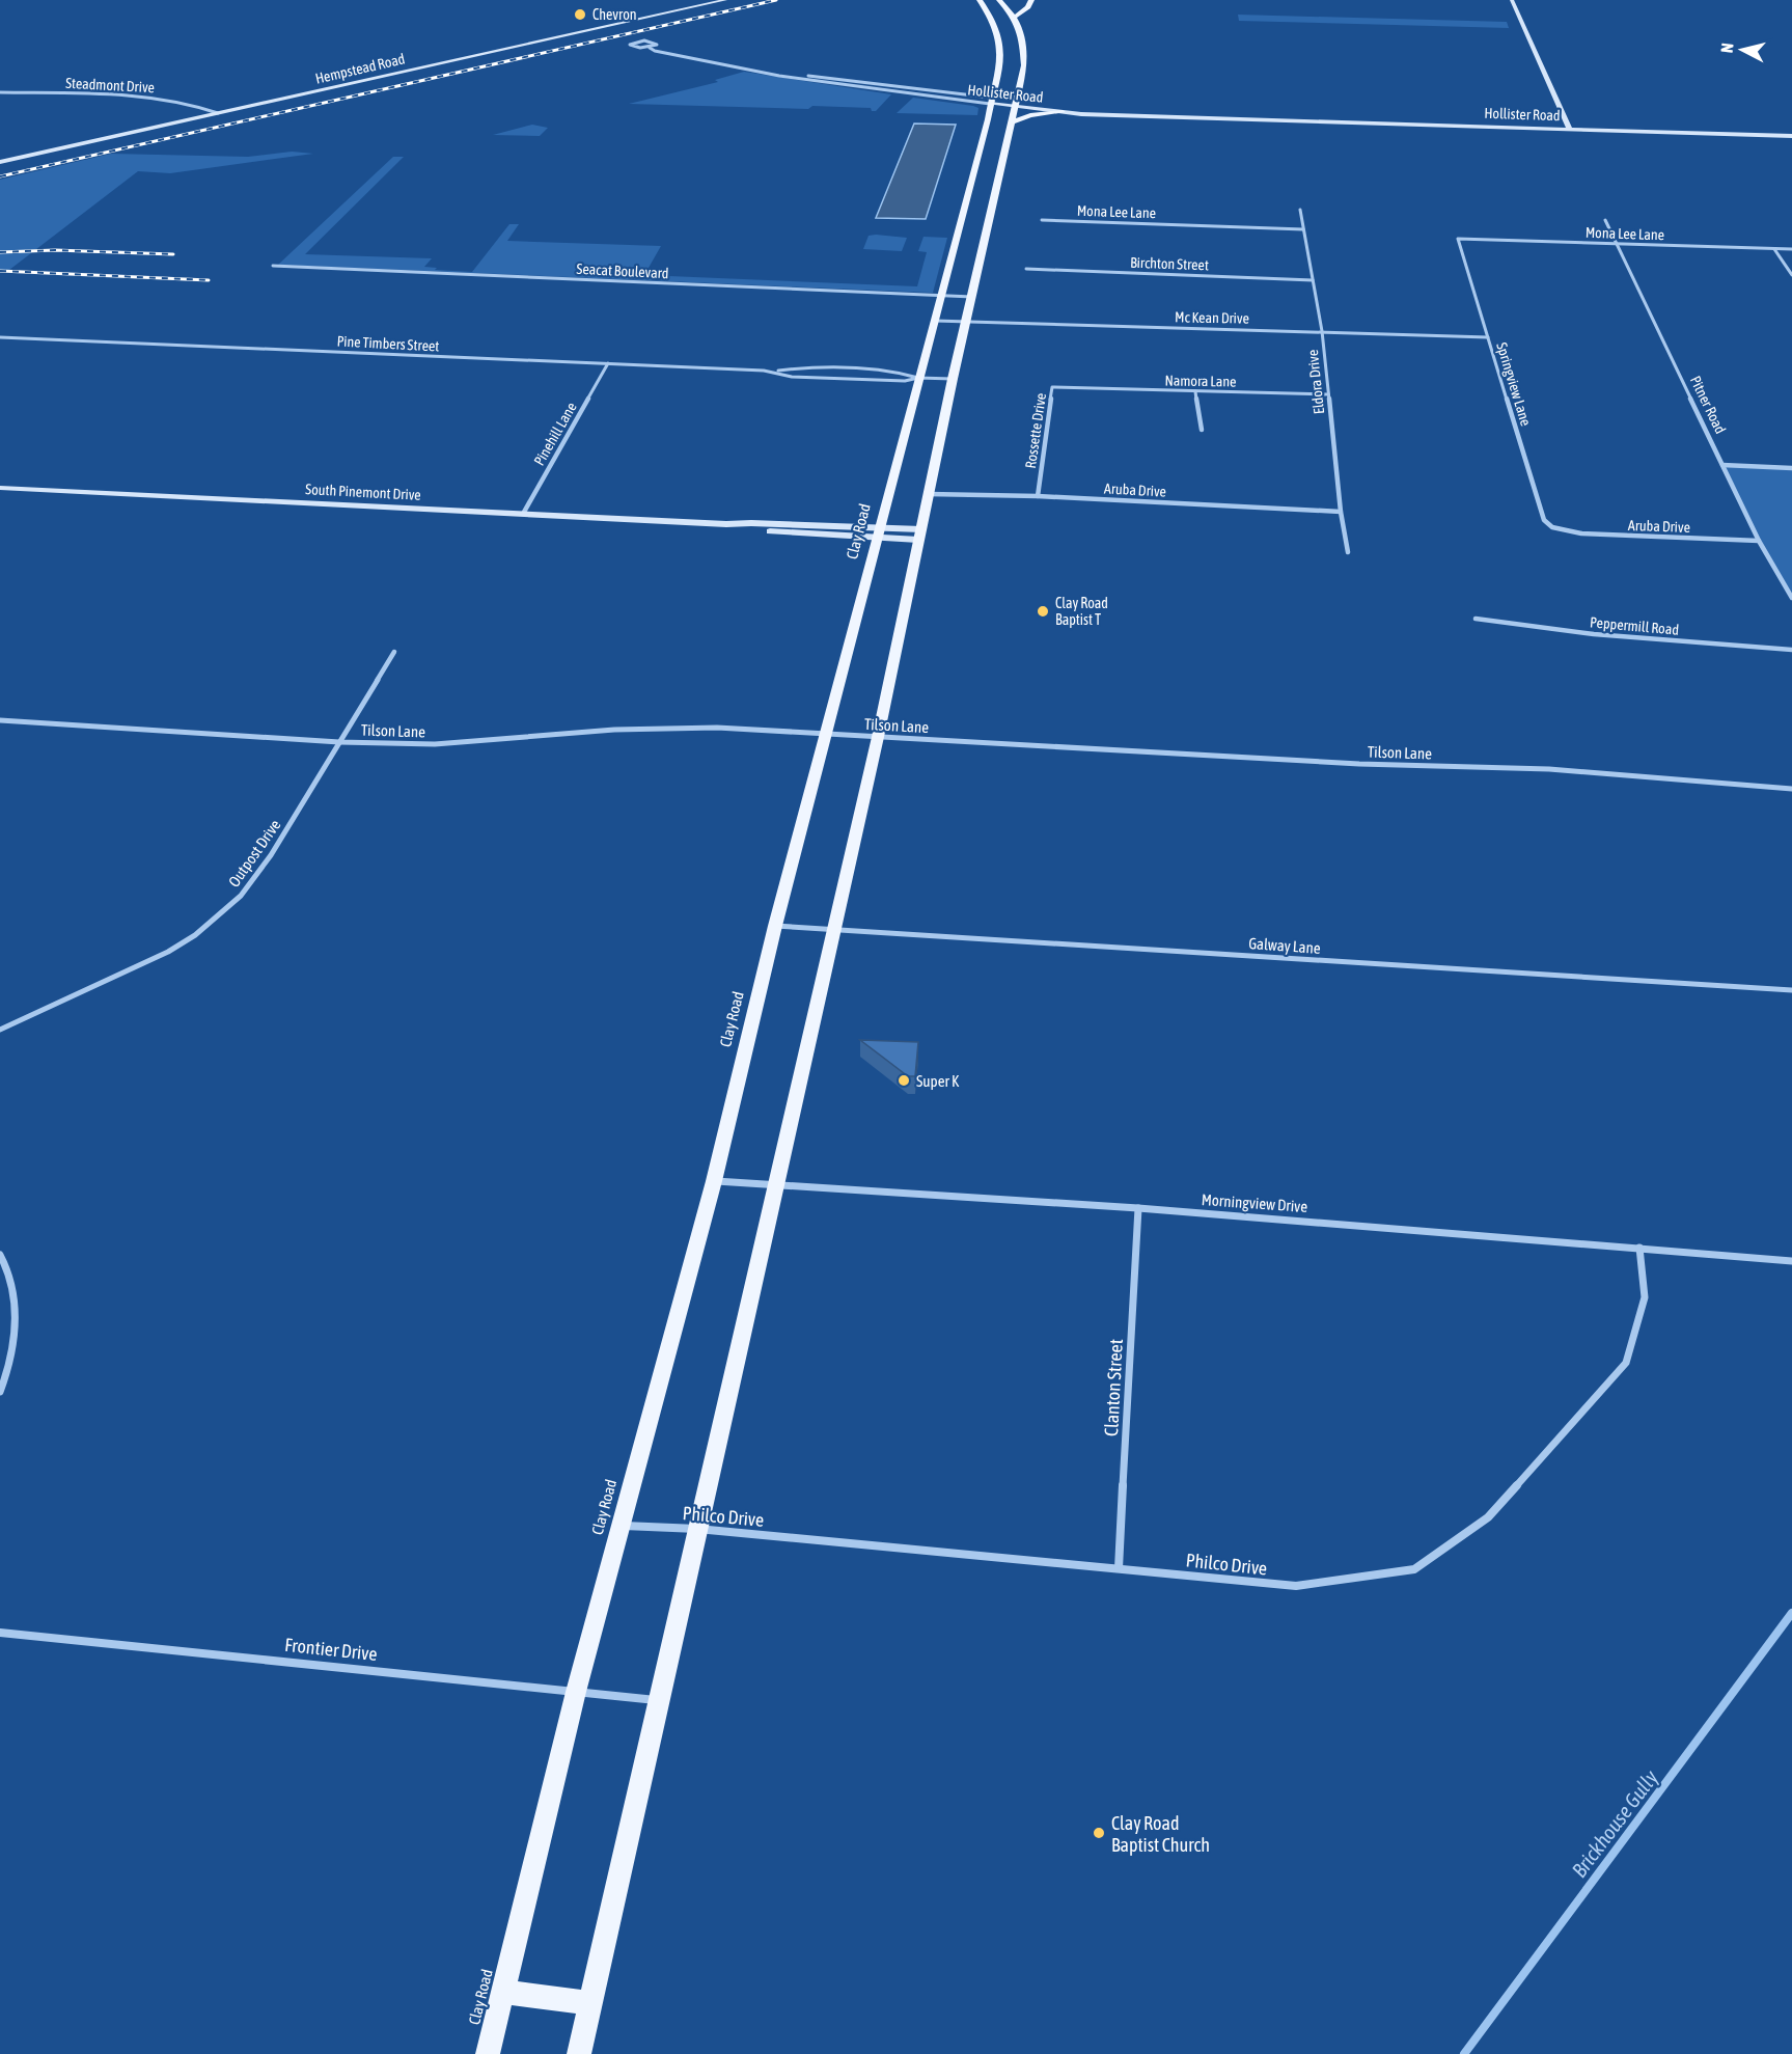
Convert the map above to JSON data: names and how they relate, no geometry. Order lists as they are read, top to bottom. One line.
{"streets":{"main road":["Clay Road"],"street":["Hempstead Road","Steadmont Drive","Hollister Road","Mona Lee Lane","Birchton Street","Seacat Boulevard","Mc Kean Drive","Pine Timbers Street","Namora Lane","Eldora Drive","Springview Lane","Pitner Road","Rossette Drive","Pinehill Lane","Aruba Drive","South Pinemont Drive","Peppermill Road","Tilson Lane","Outpost Drive","Galway Lane","Morningview Drive","Clanton Street","Philco Drive","Frontier Drive"]},"crossings":[["Hempstead Road","Steadmont Drive"],["Hollister Road","Clay Road"],["Mona Lee Lane","Eldora Drive"],["Mona Lee Lane","Springview Lane"],["Mona Lee Lane","Pitner Road"],["Birchton Street","Eldora Drive"],["Seacat Boulevard","Clay Road"],["Mc Kean Drive","Eldora Drive"],["Mc Kean Drive","Springview Lane"],["Mc Kean Drive","Clay Road"],["Pine Timbers Street","Pinehill Lane"],["Pine Timbers Street","Clay Road"],["Namora Lane","Eldora Drive"],["Namora Lane","Rossette Drive"],["Eldora Drive","Aruba Drive"],["Springview Lane","Aruba Drive"],["Pitner Road","Aruba Drive"],["Rossette Drive","Aruba Drive"],["Pinehill Lane","South Pinemont Drive"],["Aruba Drive","Clay Road"],["South Pinemont Drive","Clay Road"],["Clay Road","Tilson Lane"],["Clay Road","Galway Lane"],["Clay Road","Morningview Drive"],["Clay Road","Philco Drive"],["Clay Road","Frontier Drive"],["Tilson Lane","Outpost Drive"],["Morningview Drive","Clanton Street"],["Morningview Drive","Philco Drive"],["Clanton Street","Philco Drive"]],"water":["Brickhouse Gully"],"places":["Chevron","Clay Road Baptist T","Super K","Clay Road Baptist Church"],"north":"left"}
